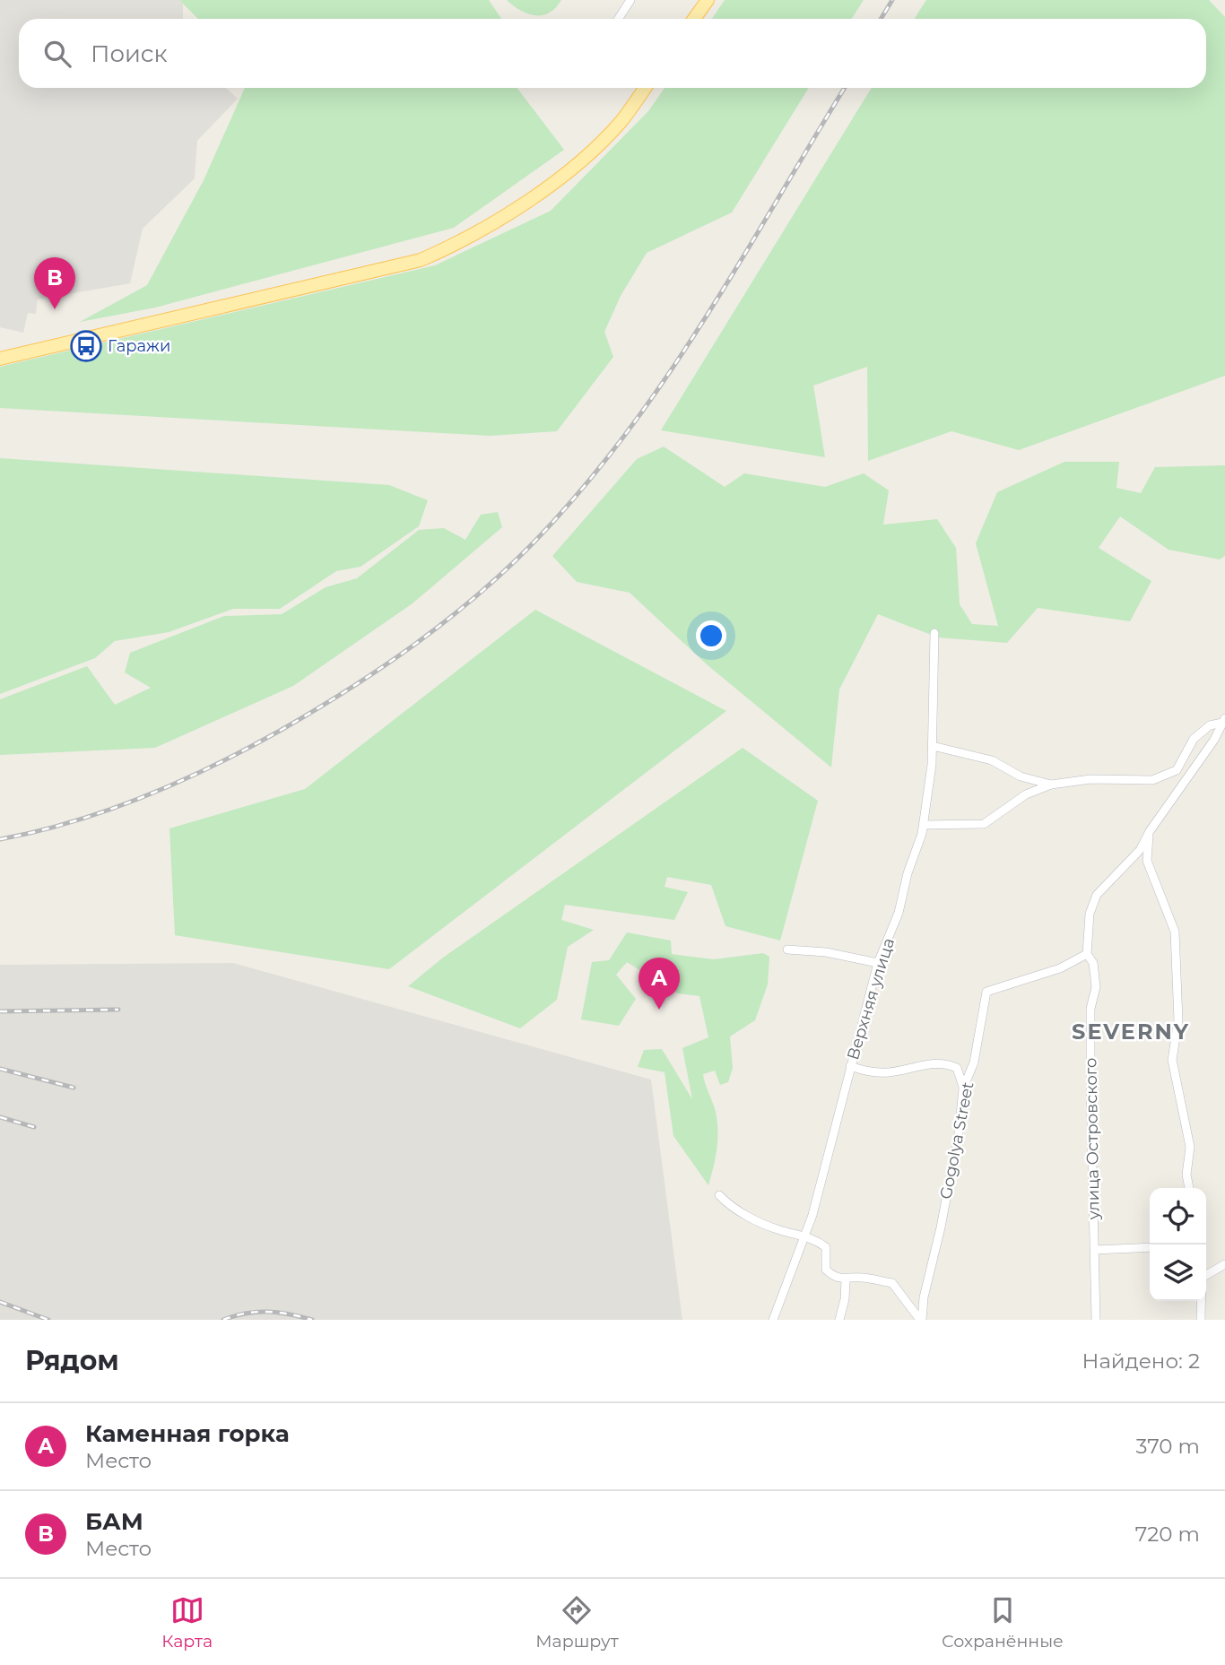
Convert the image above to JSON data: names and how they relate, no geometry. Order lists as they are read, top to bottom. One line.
{"streets":{"street":["Верхняя улица","улица Островского","Gogolya Street"]},"crossings":[["улица Островского","Gogolya Street"]],"districts":["SEVERNY"],"places":{"bus stop":["Гаражи"]},"page":{"search":"Поиск","pins":["B","A"],"heading":["Рядом","Найдено: 2"],"list":[{"mark":"A","name":"Каменная горка","note":"Место","value":"370 m"},{"mark":"B","name":"БАМ","note":"Место","value":"720 m"}],"nav":["Карта","Маршрут","Сохранённые"]}}
